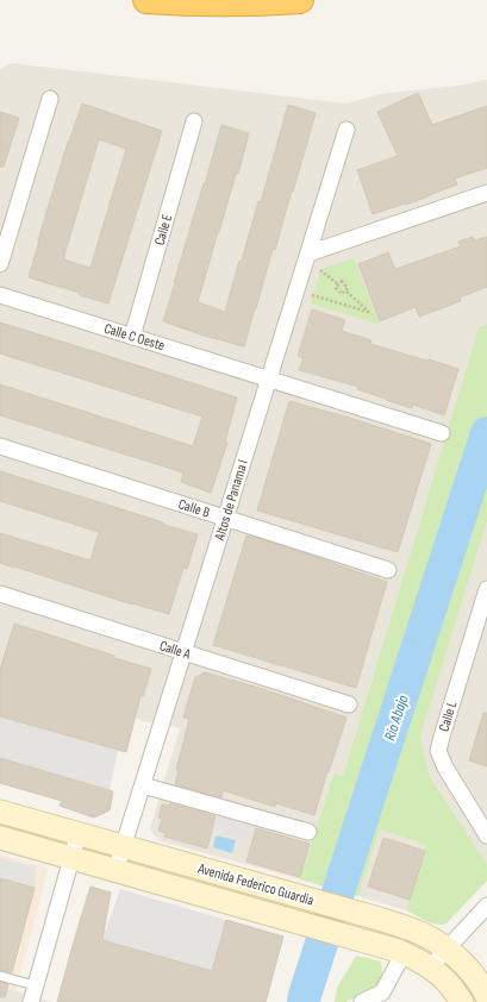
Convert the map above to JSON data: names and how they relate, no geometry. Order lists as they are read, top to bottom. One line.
{"streets":{"street":["Calle E","Calle C Oeste","Altos de Panama I","Calle B","Calle A","Calle L","Avenida Federico Guardia"]},"crossings":[["Calle E","Calle C Oeste"],["Calle C Oeste","Altos de Panama I"],["Altos de Panama I","Calle B"],["Altos de Panama I","Calle A"],["Altos de Panama I","Avenida Federico Guardia"]],"water":["Río Abajo"]}
